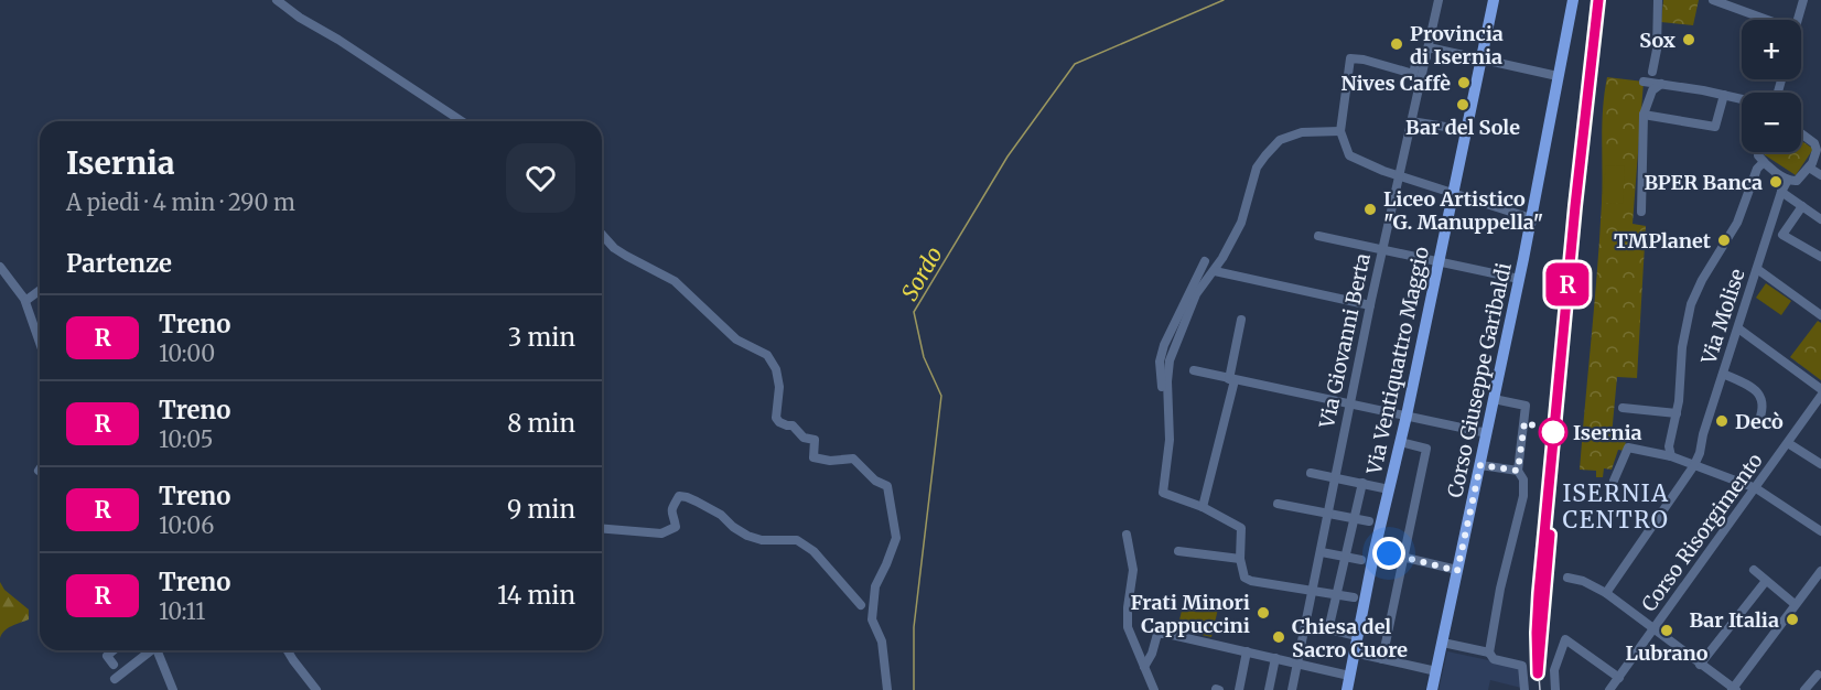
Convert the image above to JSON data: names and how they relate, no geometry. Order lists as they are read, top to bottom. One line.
{"streets":{"main road":["Via Ventiquattro Maggio","Corso Giuseppe Garibaldi"],"street":["Via Molise","Via Giovanni Berta","Corso Risorgimento"]},"districts":["ISERNIA CENTRO"],"water":["Sordo"],"places":["Sox","Provincia di Isernia","Nives Caffè","Bar del Sole","BPER Banca","Liceo Artistico \"G. Manuppella\"","TMPlanet","Decò","Isernia","Frati Minori Cappuccini","Bar Italia","Lubrano","Chiesa del Sacro Cuore"],"page":{"on_map":"R","map_buttons":["+","−"],"heading":[["Isernia","A piedi · 4 min · 290 m"],"Partenze"],"list":[{"mark":"R","name":"Treno","note":"10:00","value":"3 min"},{"mark":"R","name":"Treno","note":"10:05","value":"8 min"},{"mark":"R","name":"Treno","note":"10:06","value":"9 min"},{"mark":"R","name":"Treno","note":"10:11","value":"14 min"}]}}
